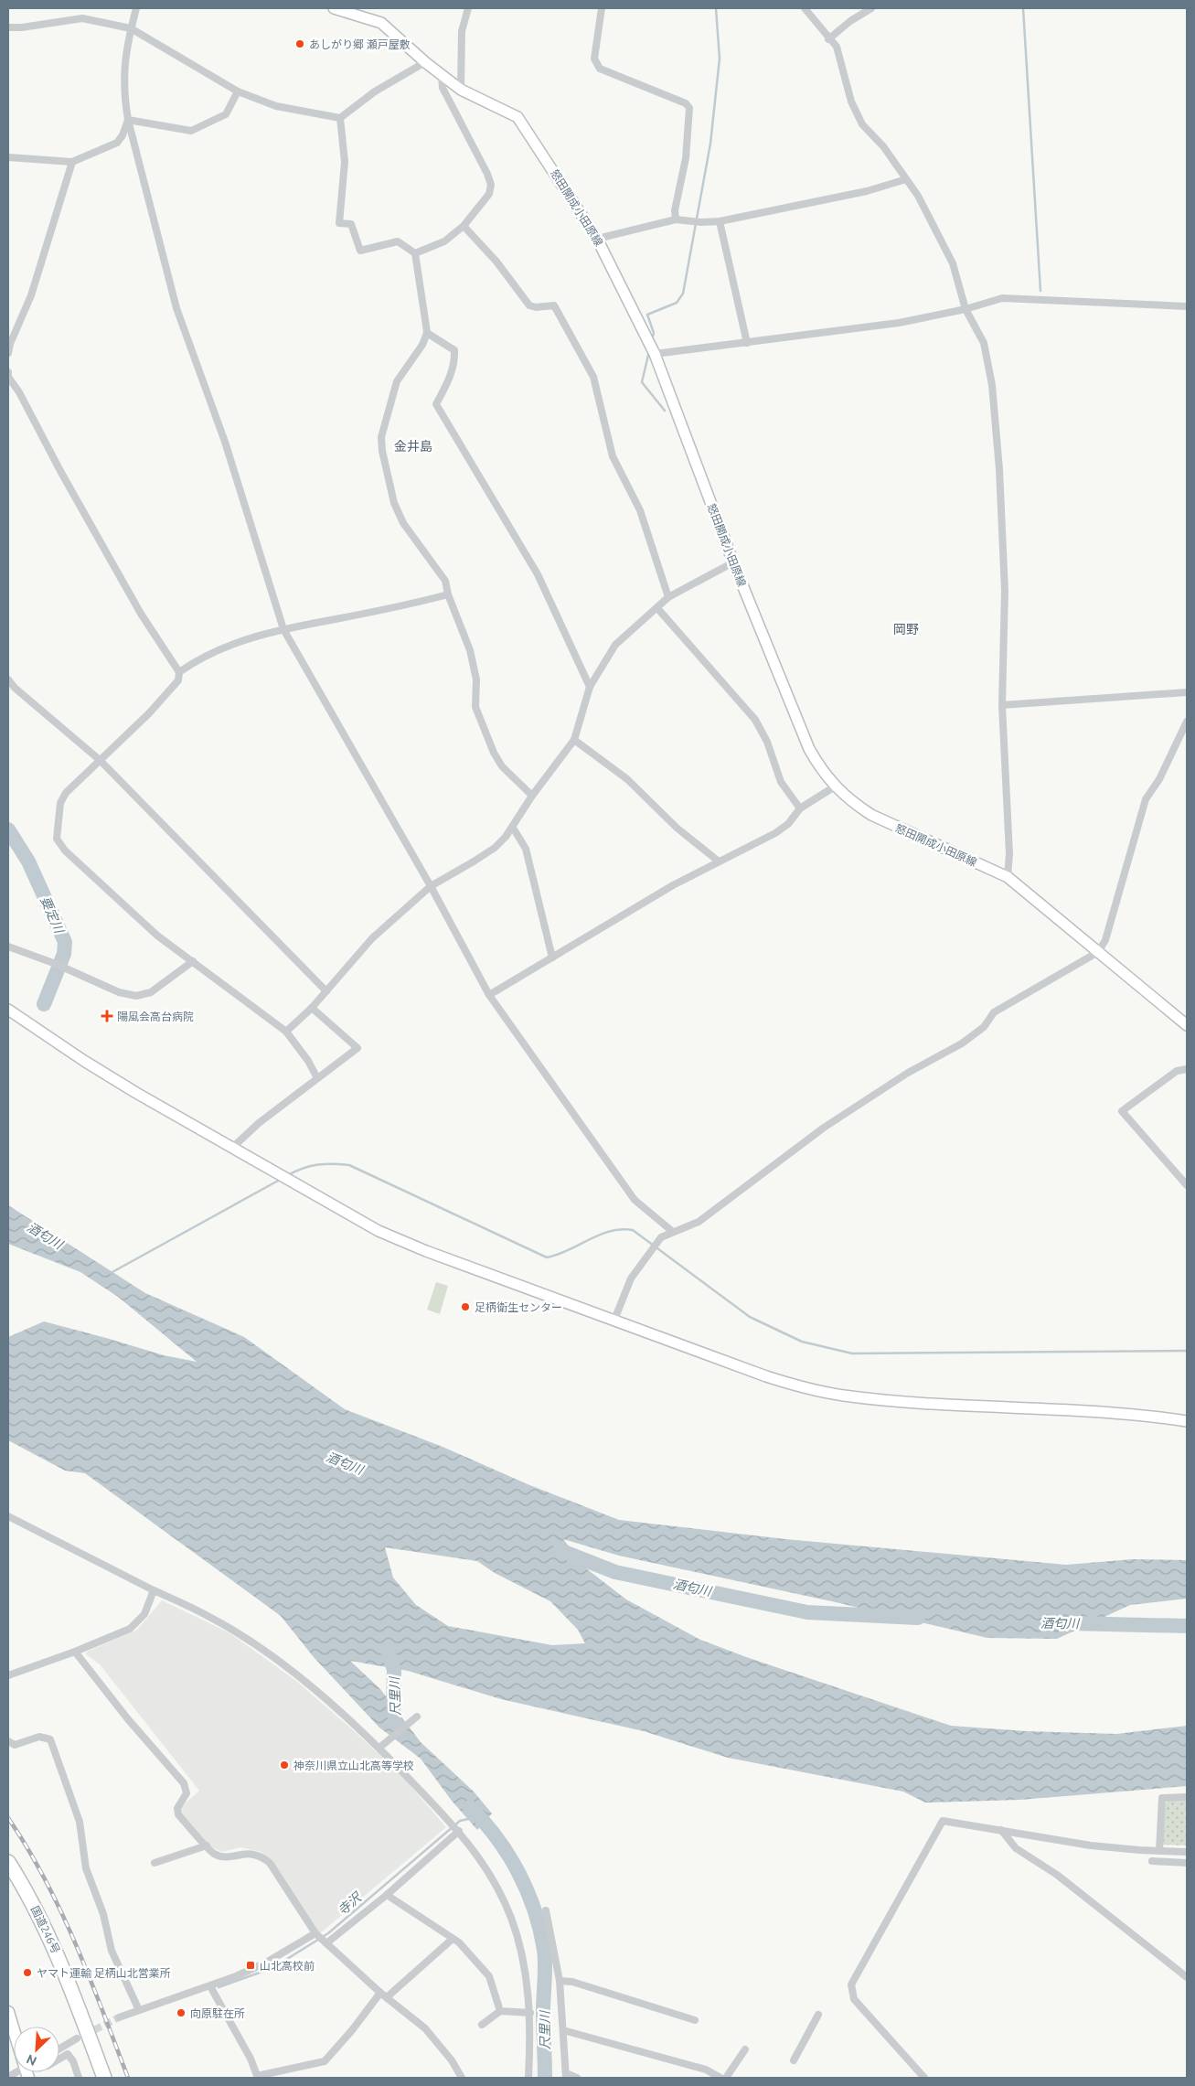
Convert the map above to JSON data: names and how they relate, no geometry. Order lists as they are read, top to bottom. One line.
{"streets":{"highway":["国道246号"],"main road":["怒田開成小田原線"]},"districts":["金井島","岡野"],"water":["要定川","酒匂川","尺里川","寺沢"],"places":{"other":["あしがり郷 瀬戸屋敷","足柄衛生センター","神奈川県立山北高等学校","ヤマト運輸 足柄山北営業所","向原駐在所"],"health":["陽風会高台病院"],"transit":["山北高校前"]},"north":"bottom left"}
